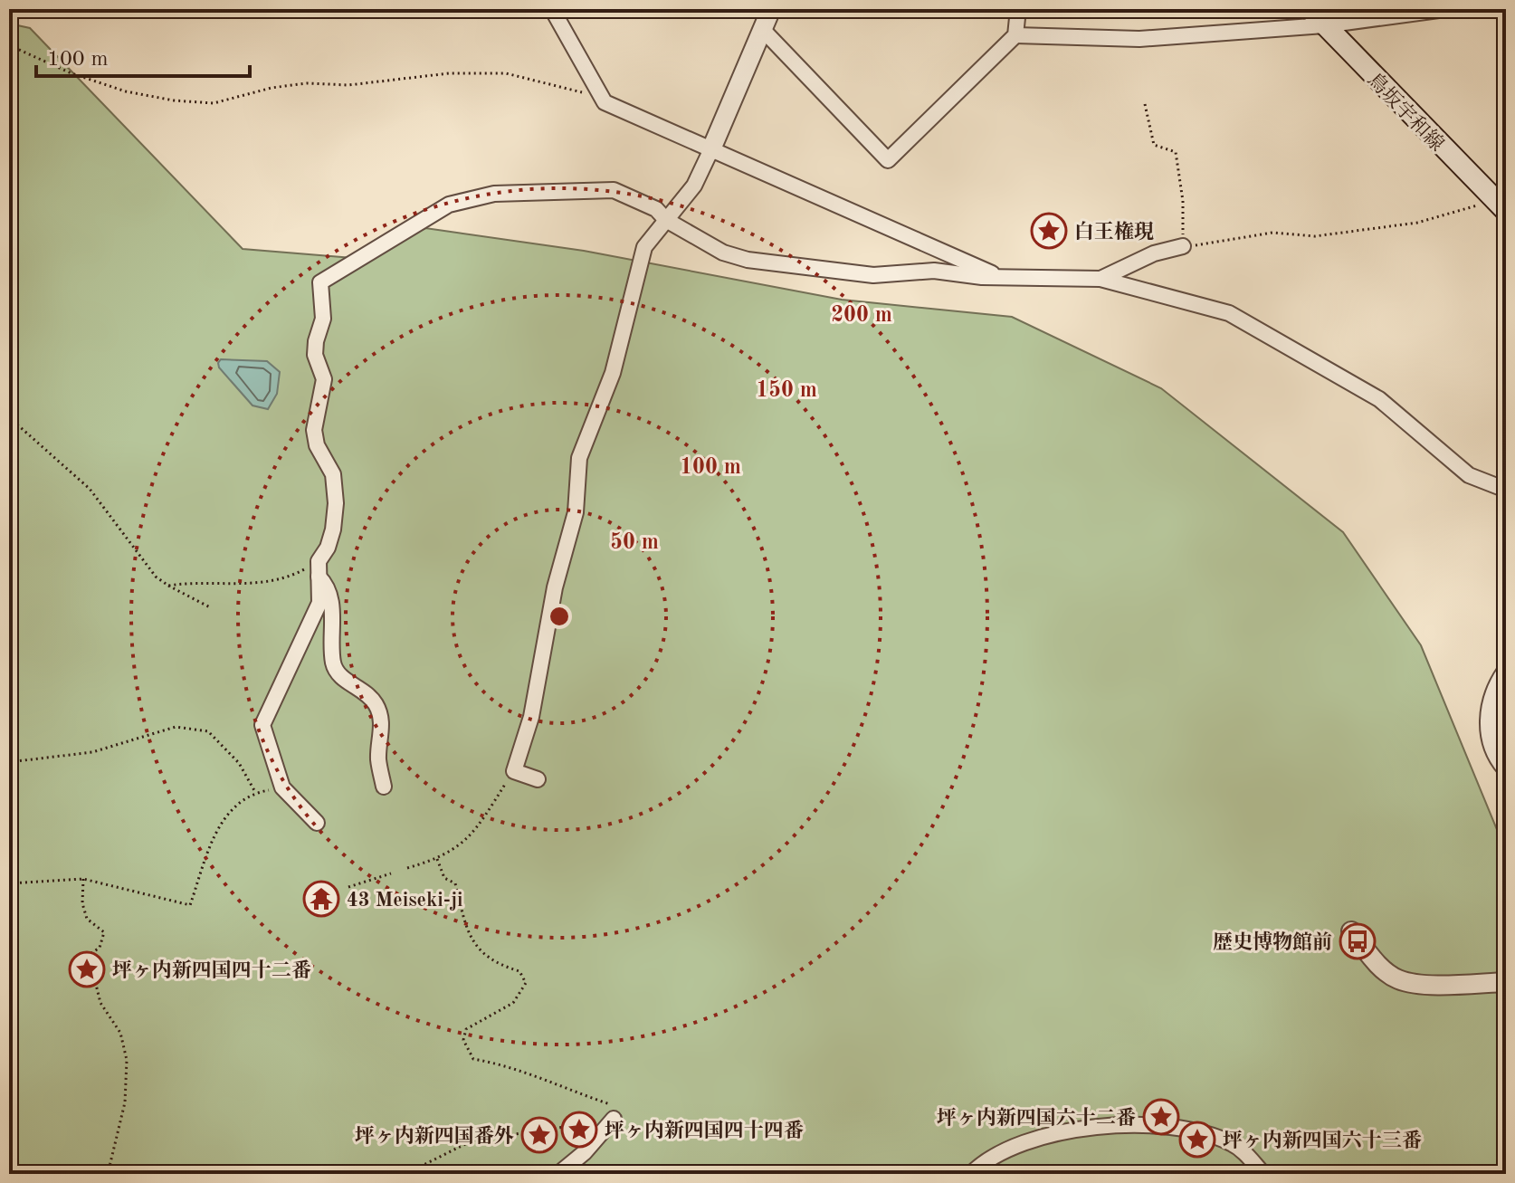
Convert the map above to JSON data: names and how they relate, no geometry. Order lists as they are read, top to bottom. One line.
{"streets":{"main road":["鳥坂宇和線"]},"places":{"place":["白王権現","坪ヶ内新四国四十二番","坪ヶ内新四国六十二番","坪ヶ内新四国四十四番","坪ヶ内新四国番外","坪ヶ内新四国六十三番"],"temple":["43 Meiseki-ji"],"bus stop":["歴史博物館前"]},"scale_bar":"100 m","rings":["200 m","150 m","100 m","50 m"]}
